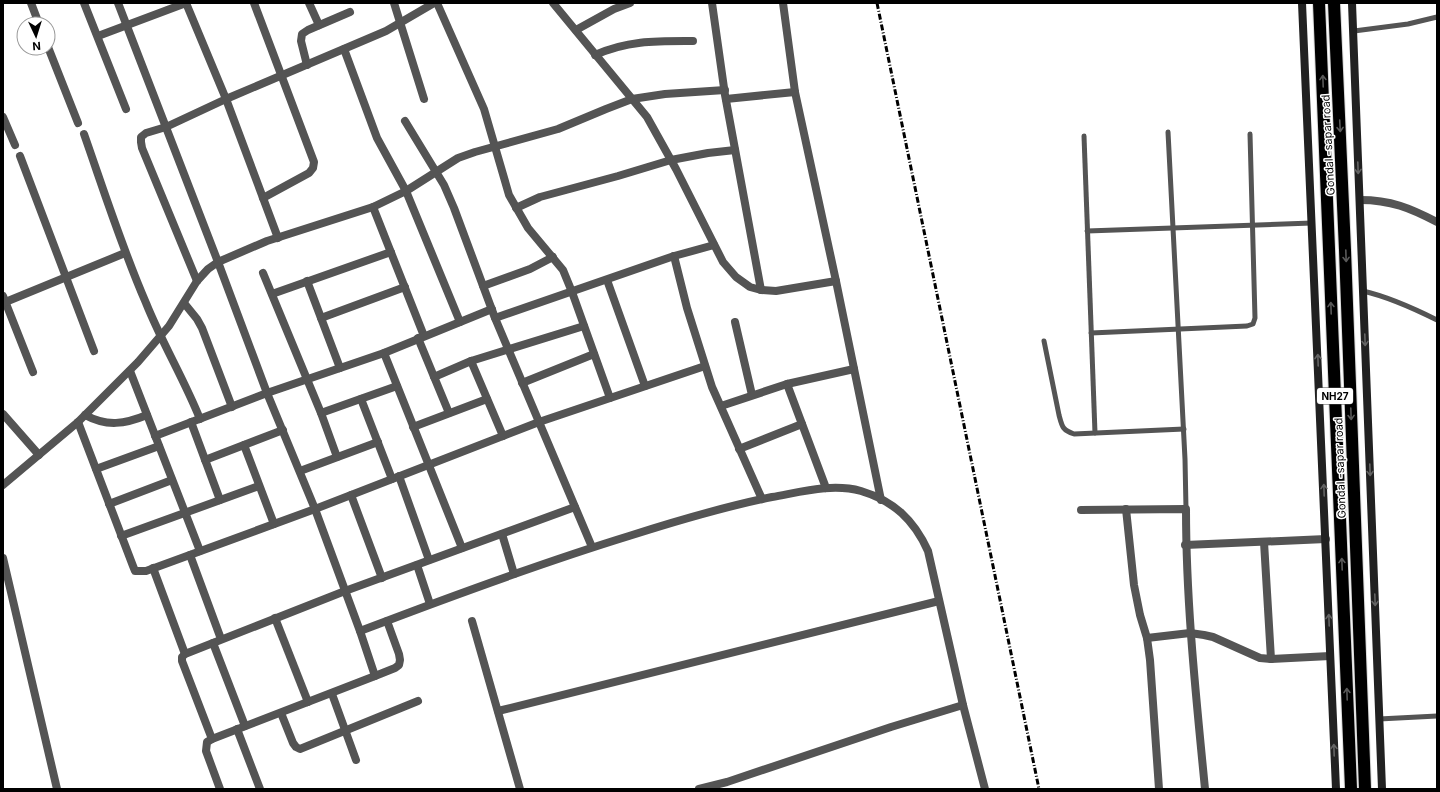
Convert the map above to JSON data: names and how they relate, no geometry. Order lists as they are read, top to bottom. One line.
{"streets":{"highway":["Gondal -sapar road","NH27"]},"north":"bottom"}
